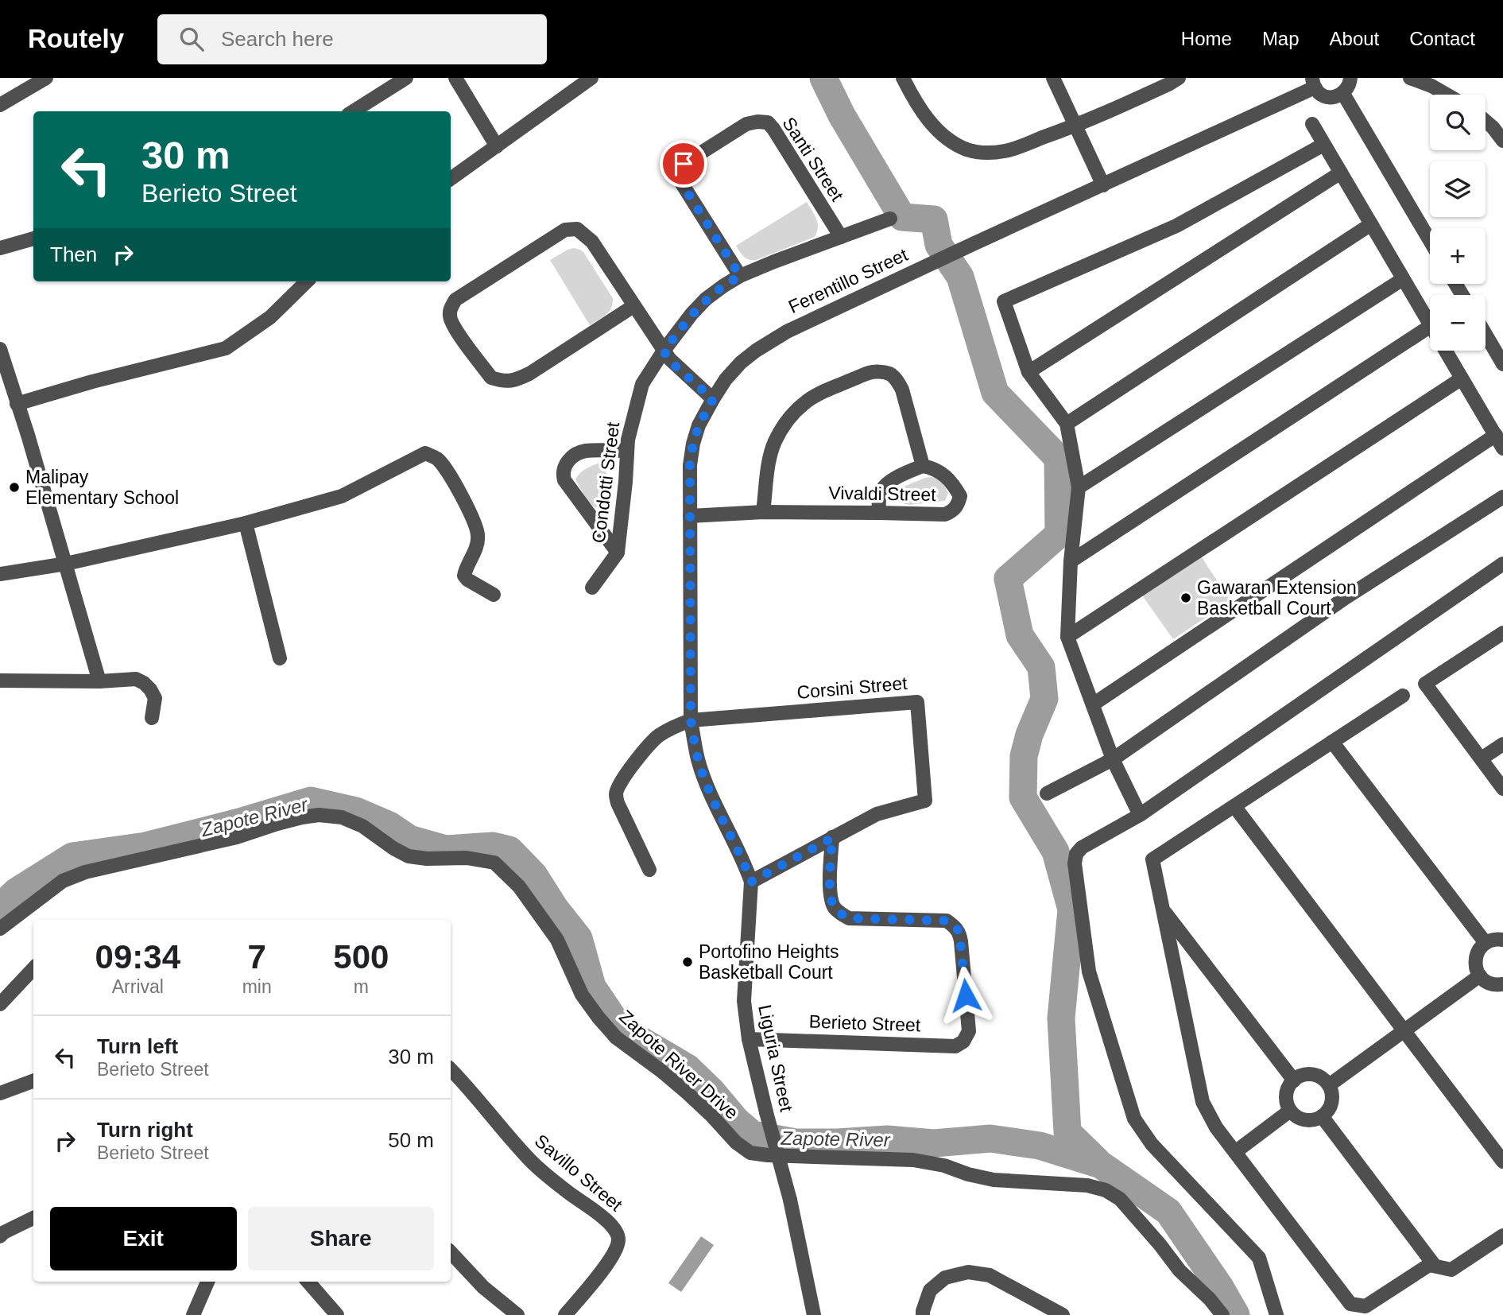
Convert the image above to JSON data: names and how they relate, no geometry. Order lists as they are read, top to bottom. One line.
{"streets":{"street":["Santi Street","Ferentillo Street","Condotti Street","Vivaldi Street","Corsini Street","Berieto Street","Liguria Street","Zapote River Drive","Savillo Street"]},"crossings":[["Santi Street","Condotti Street"],["Ferentillo Street","Vivaldi Street"],["Ferentillo Street","Corsini Street"],["Ferentillo Street","Liguria Street"],["Corsini Street","Berieto Street"],["Corsini Street","Liguria Street"],["Berieto Street","Liguria Street"]],"water":["Zapote River"],"places":["Malipay Elementary School","Gawaran Extension Basketball Court","Portofino Heights Basketball Court"],"page":{"header":"Routely","search":"Search here","nav":["Home","Map","About","Contact"],"map_buttons":["+","−"],"turn":["30 m","Berieto Street"],"then":"Then","eta":["09:34","Arrival","7","min","500","m"],"list":[{"name":"Turn left","note":"Berieto Street","value":"30 m"},{"name":"Turn right","note":"Berieto Street","value":"50 m"}],"buttons":["Exit","Share"]}}
